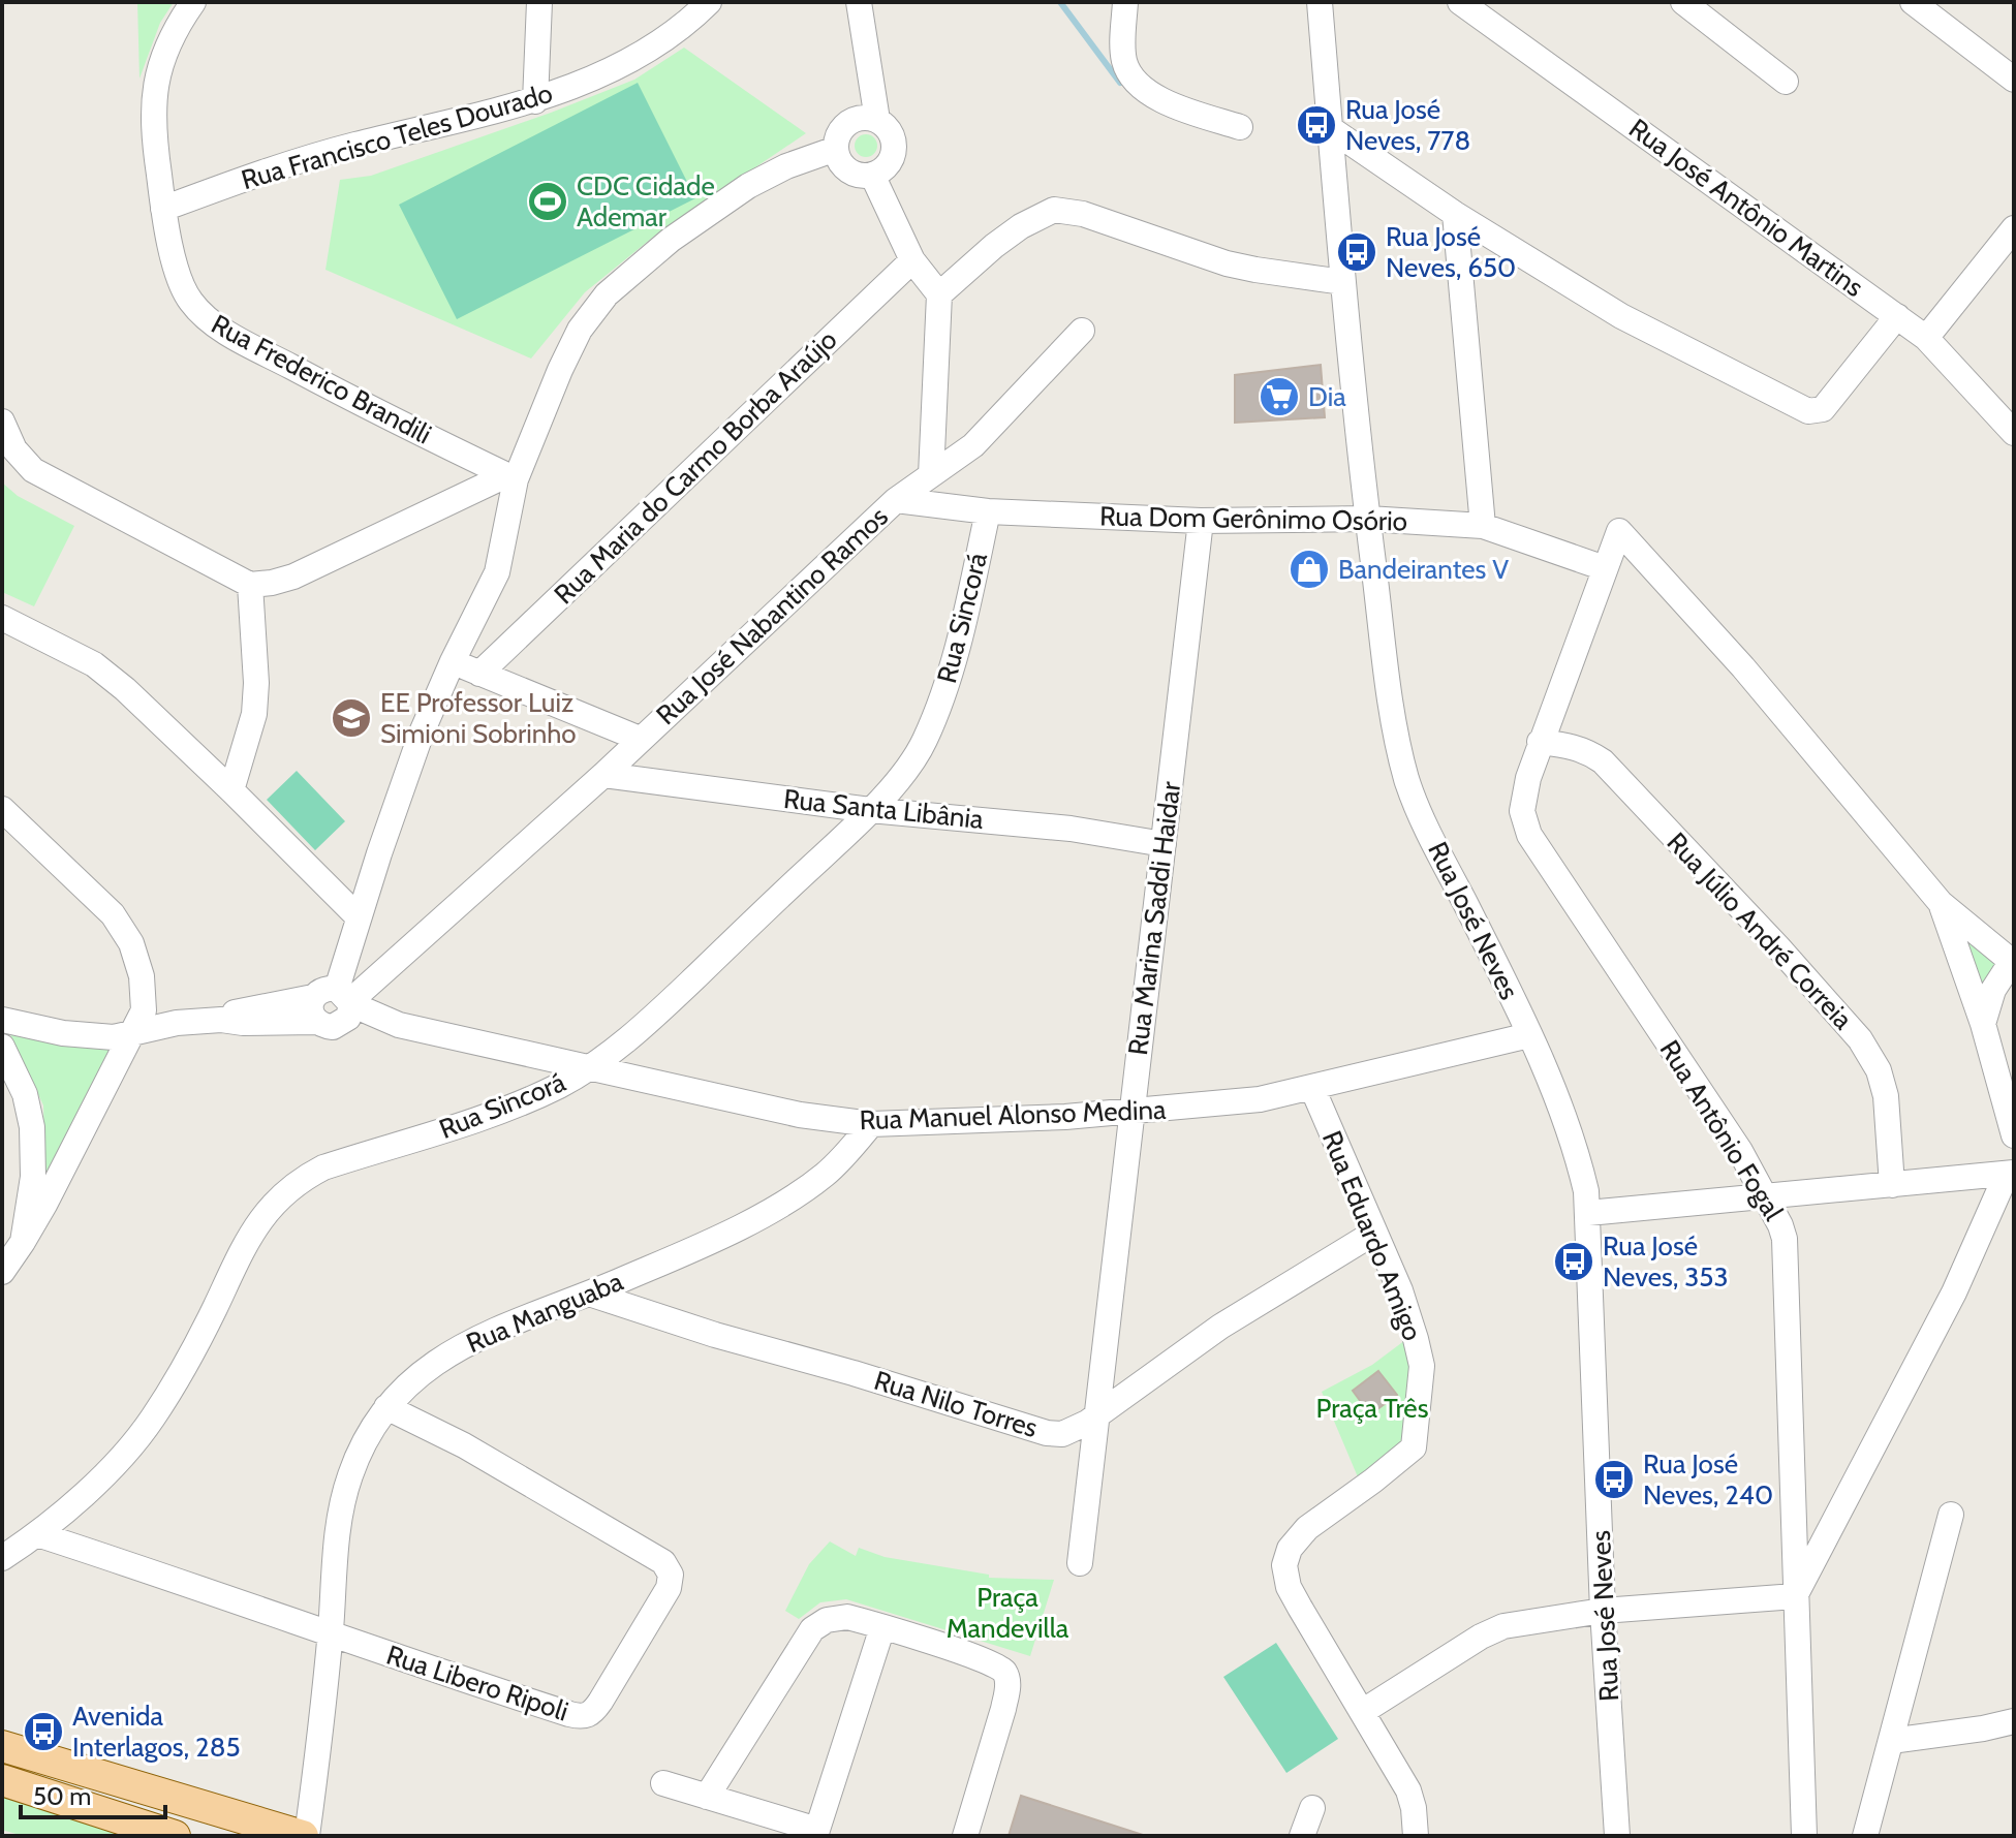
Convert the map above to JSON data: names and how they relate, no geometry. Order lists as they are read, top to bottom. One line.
{"streets":{"street":["Rua Francisco Teles Dourado","Rua José Antônio Martins","Rua Frederico Brandili","Rua Maria do Carmo Borba Araújo","Rua Dom Gerônimo Osório","Rua José Nabantino Ramos","Rua Sincorá","Rua Santa Libânia","Rua Marina Saddi Haidar","Rua José Neves","Rua Júlio André Correia","Rua Manuel Alonso Medina","Rua Antônio Fogal","Rua Eduardo Amigo","Rua Manguaba","Rua Nilo Torres","Rua Libero Ripoli"]},"crossings":[["Rua Francisco Teles Dourado","Rua Frederico Brandili"],["Rua Dom Gerônimo Osório","Rua José Nabantino Ramos"],["Rua Dom Gerônimo Osório","Rua Sincorá"],["Rua Dom Gerônimo Osório","Rua Marina Saddi Haidar"],["Rua Dom Gerônimo Osório","Rua José Neves"],["Rua Dom Gerônimo Osório","Rua Antônio Fogal"],["Rua José Nabantino Ramos","Rua Santa Libânia"],["Rua José Nabantino Ramos","Rua Manuel Alonso Medina"],["Rua Sincorá","Rua Santa Libânia"],["Rua Sincorá","Rua Manuel Alonso Medina"],["Rua Sincorá","Rua Libero Ripoli"],["Rua Santa Libânia","Rua Marina Saddi Haidar"],["Rua Marina Saddi Haidar","Rua Manuel Alonso Medina"],["Rua Marina Saddi Haidar","Rua Nilo Torres"],["Rua José Neves","Rua Manuel Alonso Medina"],["Rua Júlio André Correia","Rua Antônio Fogal"],["Rua Manuel Alonso Medina","Rua Eduardo Amigo"],["Rua Manuel Alonso Medina","Rua Manguaba"],["Rua Eduardo Amigo","Rua Nilo Torres"],["Rua Manguaba","Rua Nilo Torres"],["Rua Manguaba","Rua Libero Ripoli"]],"parks":["Praça Três","Praça Mandevilla"],"places":{"bus stop":["Rua José Neves, 778","Rua José Neves, 650","Rua José Neves, 353","Rua José Neves, 240","Avenida Interlagos, 285"],"sports":["CDC Cidade Ademar"],"supermarket":["Dia"],"shop":["Bandeirantes V"],"school or university":["EE Professor Luiz Simioni Sobrinho"]},"scale_bar":"50 m"}
